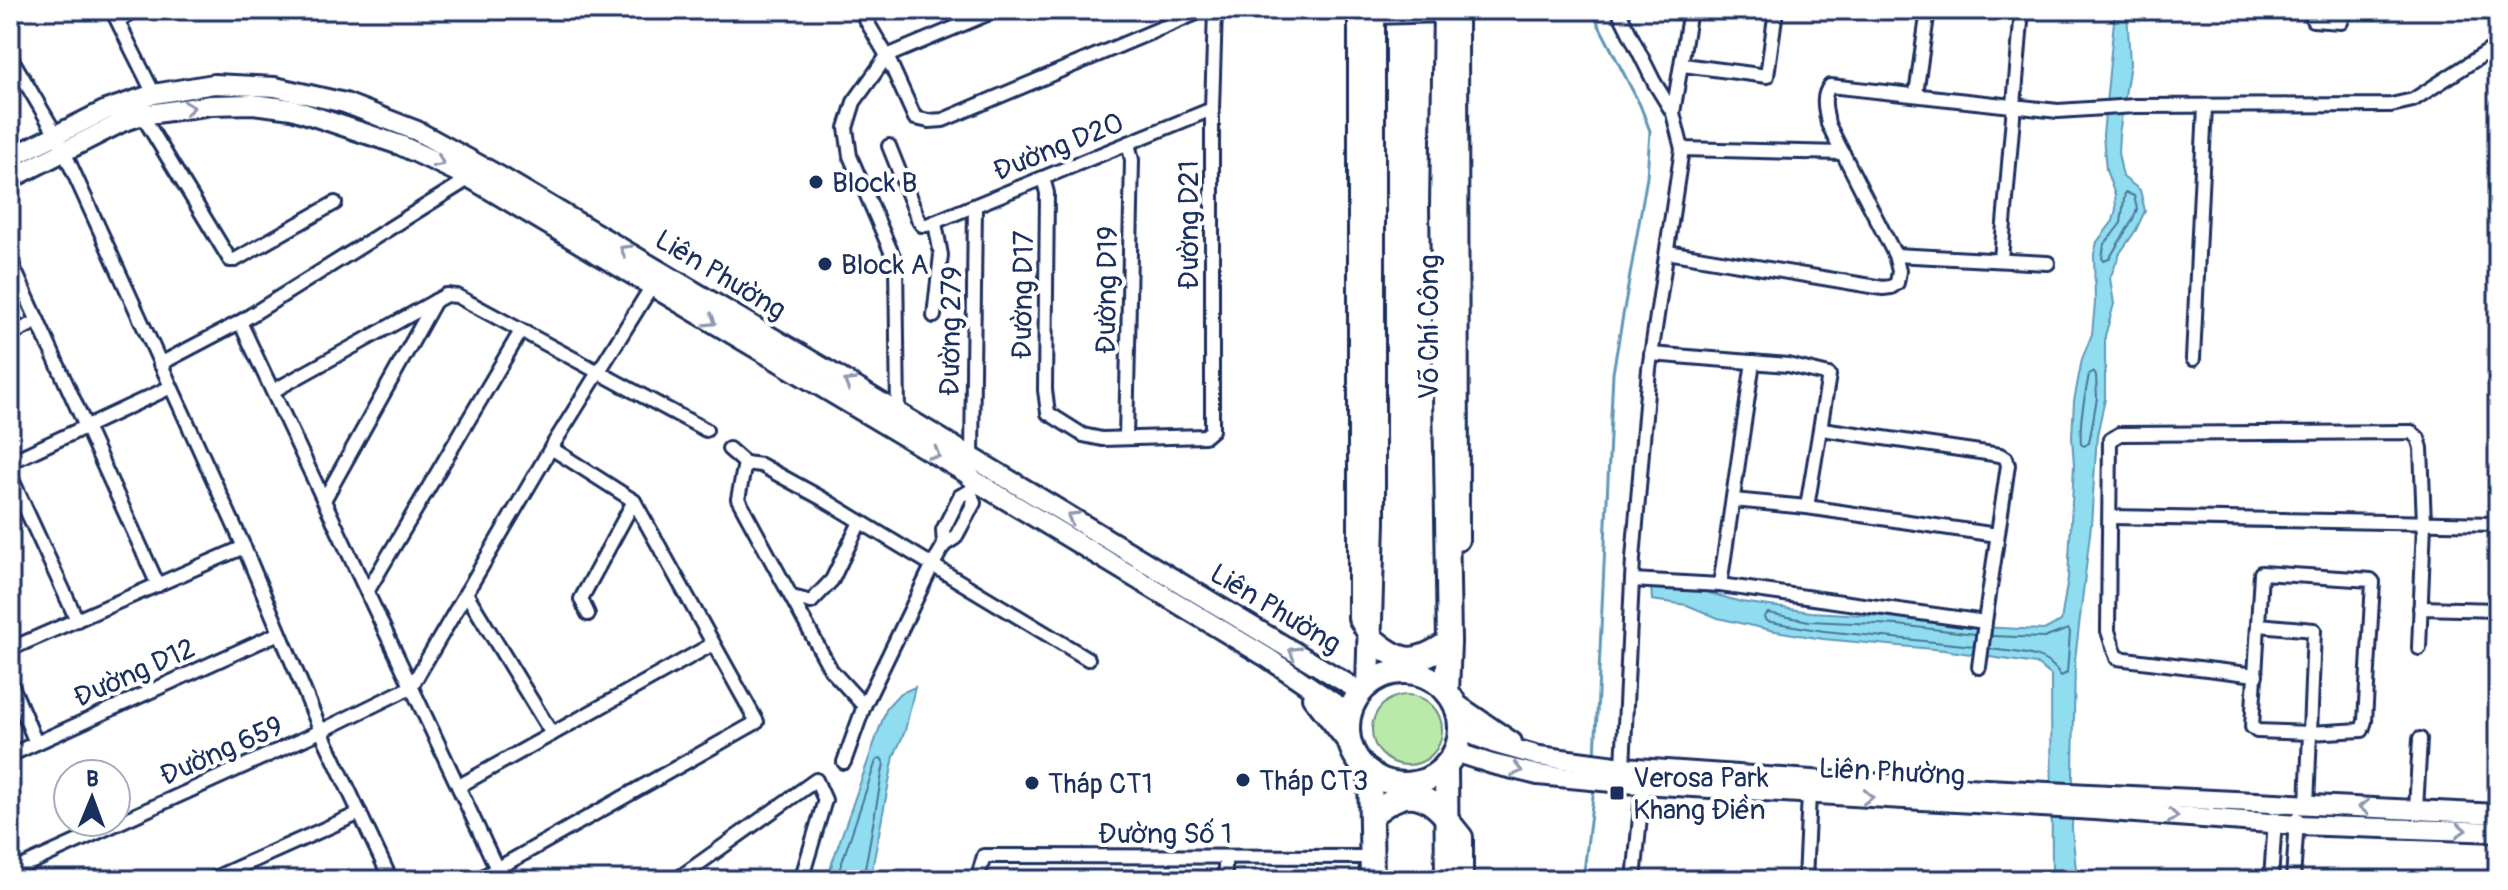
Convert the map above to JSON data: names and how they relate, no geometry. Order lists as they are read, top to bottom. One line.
{"streets":{"highway":["Võ Chí Công"],"street":["Đường D20","Đường D21","Liên Phường","Đường D19","Đường D17","Đường 279","Đường D12","Đường 659","Đường Số 1"]},"crossings":[["Đường D20","Đường D21"],["Đường D20","Đường D19"],["Đường D20","Đường D17"],["Đường D20","Đường 279"],["Đường D21","Đường D19"],["Đường D21","Đường D17"],["Liên Phường","Võ Chí Công"],["Liên Phường","Đường 279"],["Đường D19","Đường D17"]],"places":{"other":["Block B","Block A","Tháp CT3","Tháp CT1"],"transit":["Verosa Park Khang Điền"]},"north":"top"}
